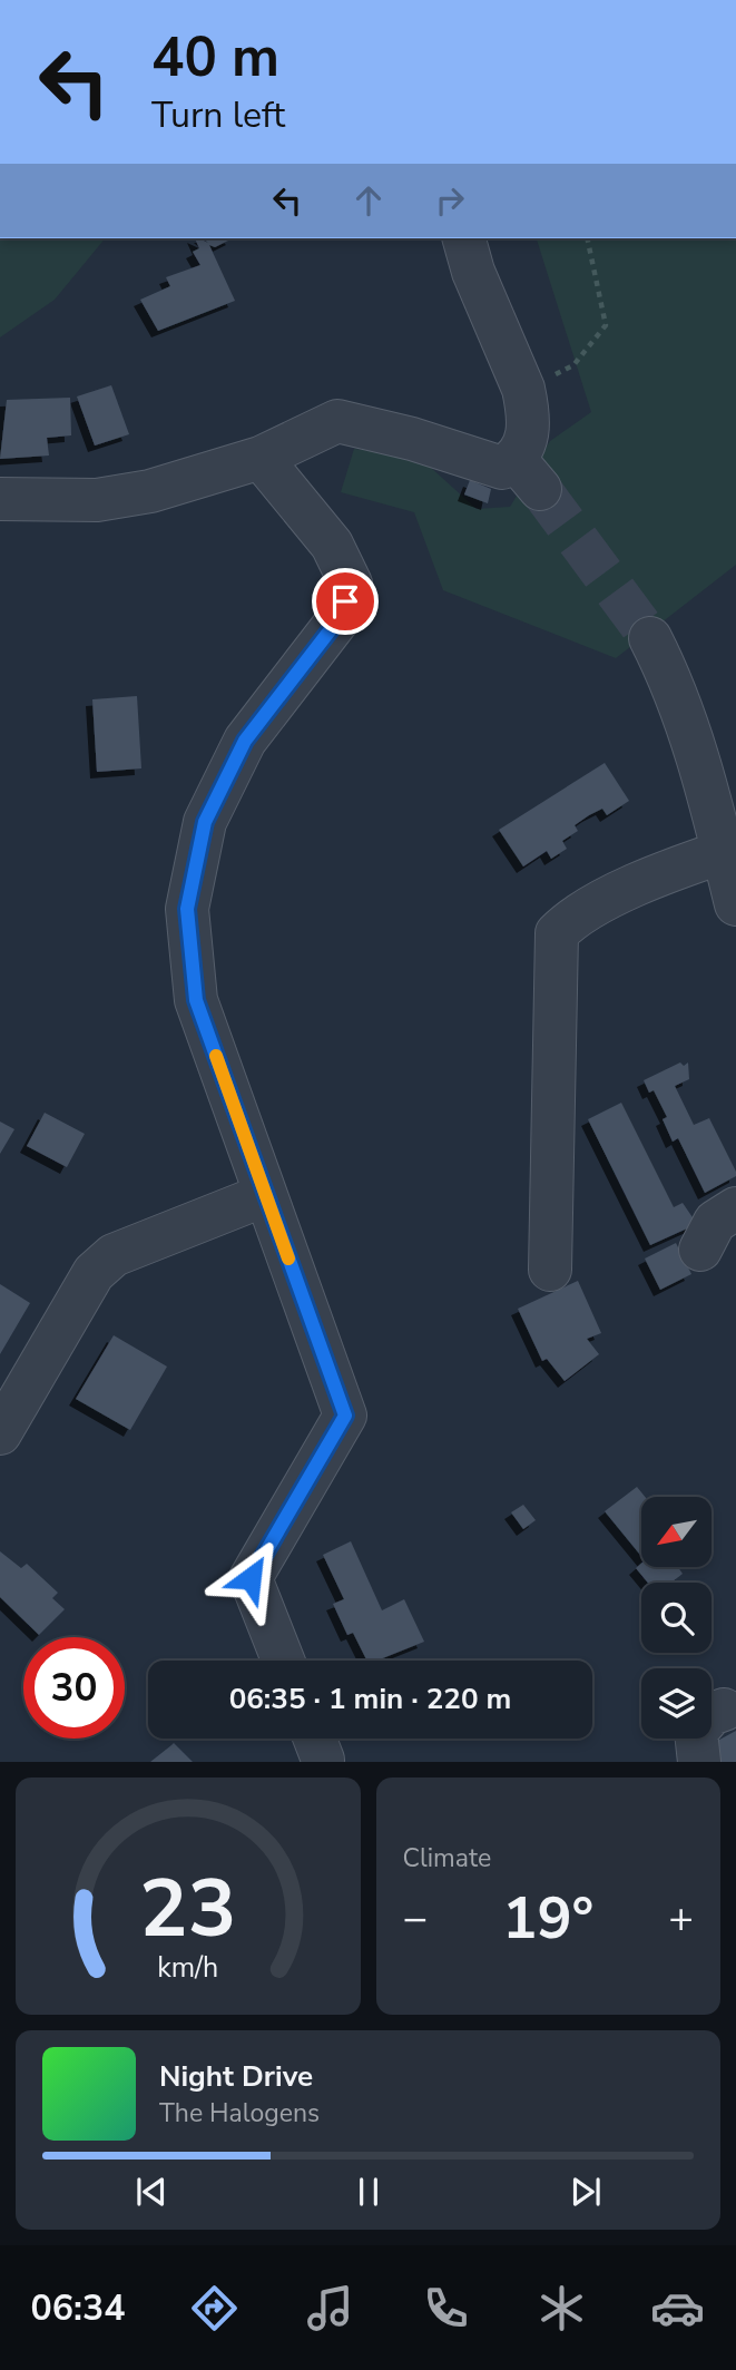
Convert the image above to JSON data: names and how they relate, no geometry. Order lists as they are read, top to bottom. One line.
{"north":"bottom left","page":{"turn":["40 m","Turn left"],"limit":"30","trip":"06:35 · 1 min · 220 m","tile":"Climate","heat":["−","19°","+"],"song":["Night Drive","The Halogens"],"tabs":"06:34","gauge":["23","km/h"]}}
